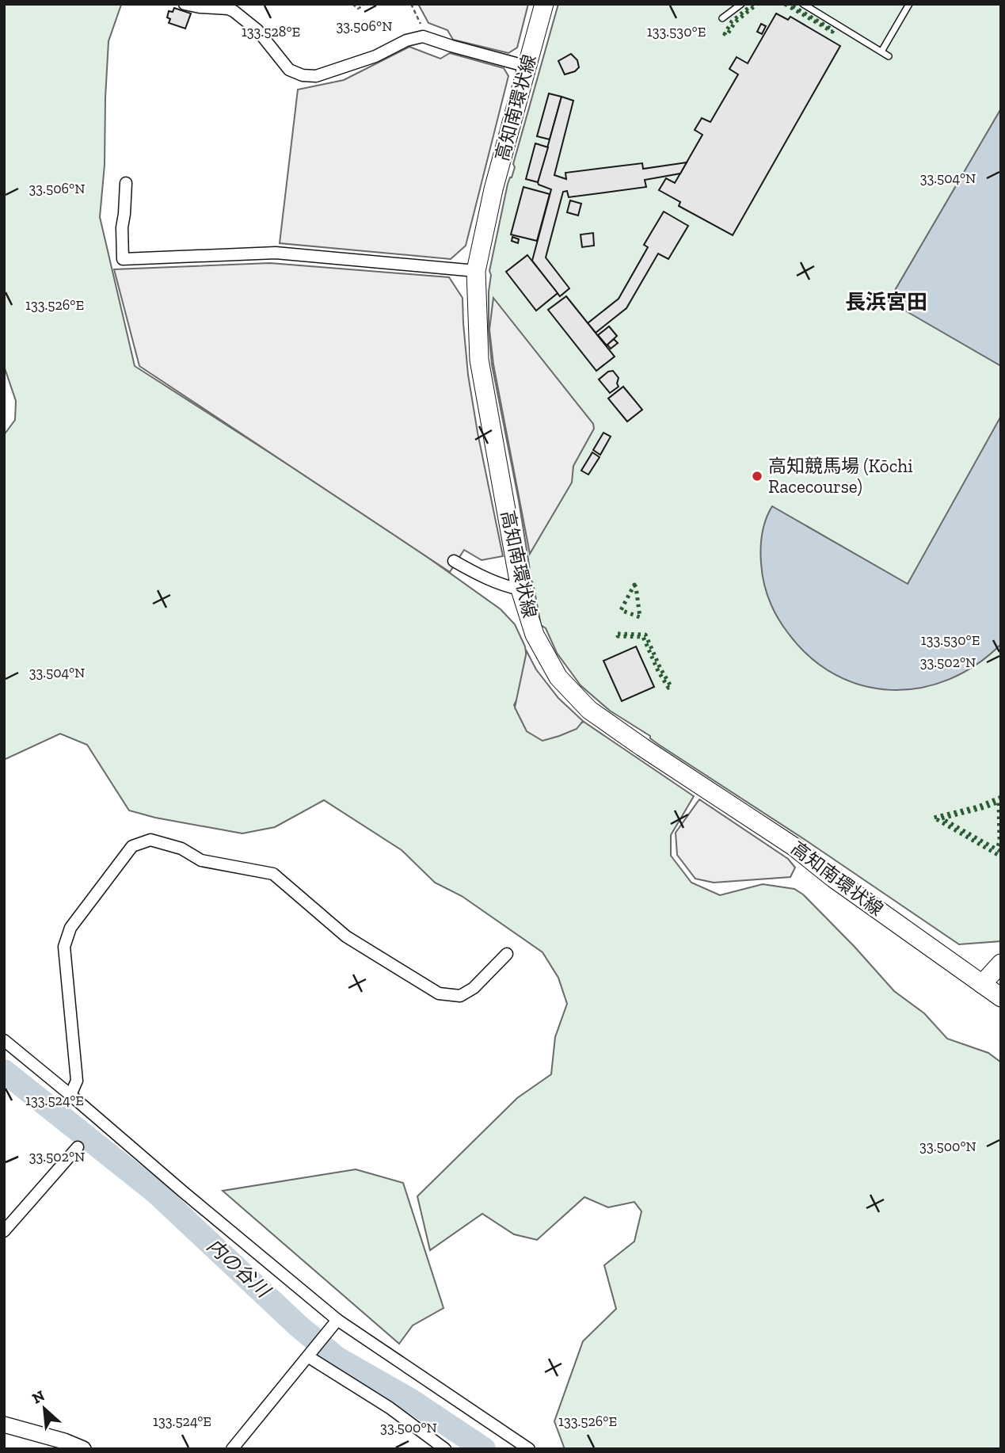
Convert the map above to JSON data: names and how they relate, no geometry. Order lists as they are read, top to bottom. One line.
{"streets":{"main road":["高知南環状線"]},"districts":["長浜宮田"],"water":["内の谷川"],"places":["高知競馬場 (Kōchi Racecourse)"],"north":"top left","coordinates":["33.506°N","133.528°E","133.530°E","33.504°N","133.526°E","33.502°N","133.524°E","33.500°N"]}
